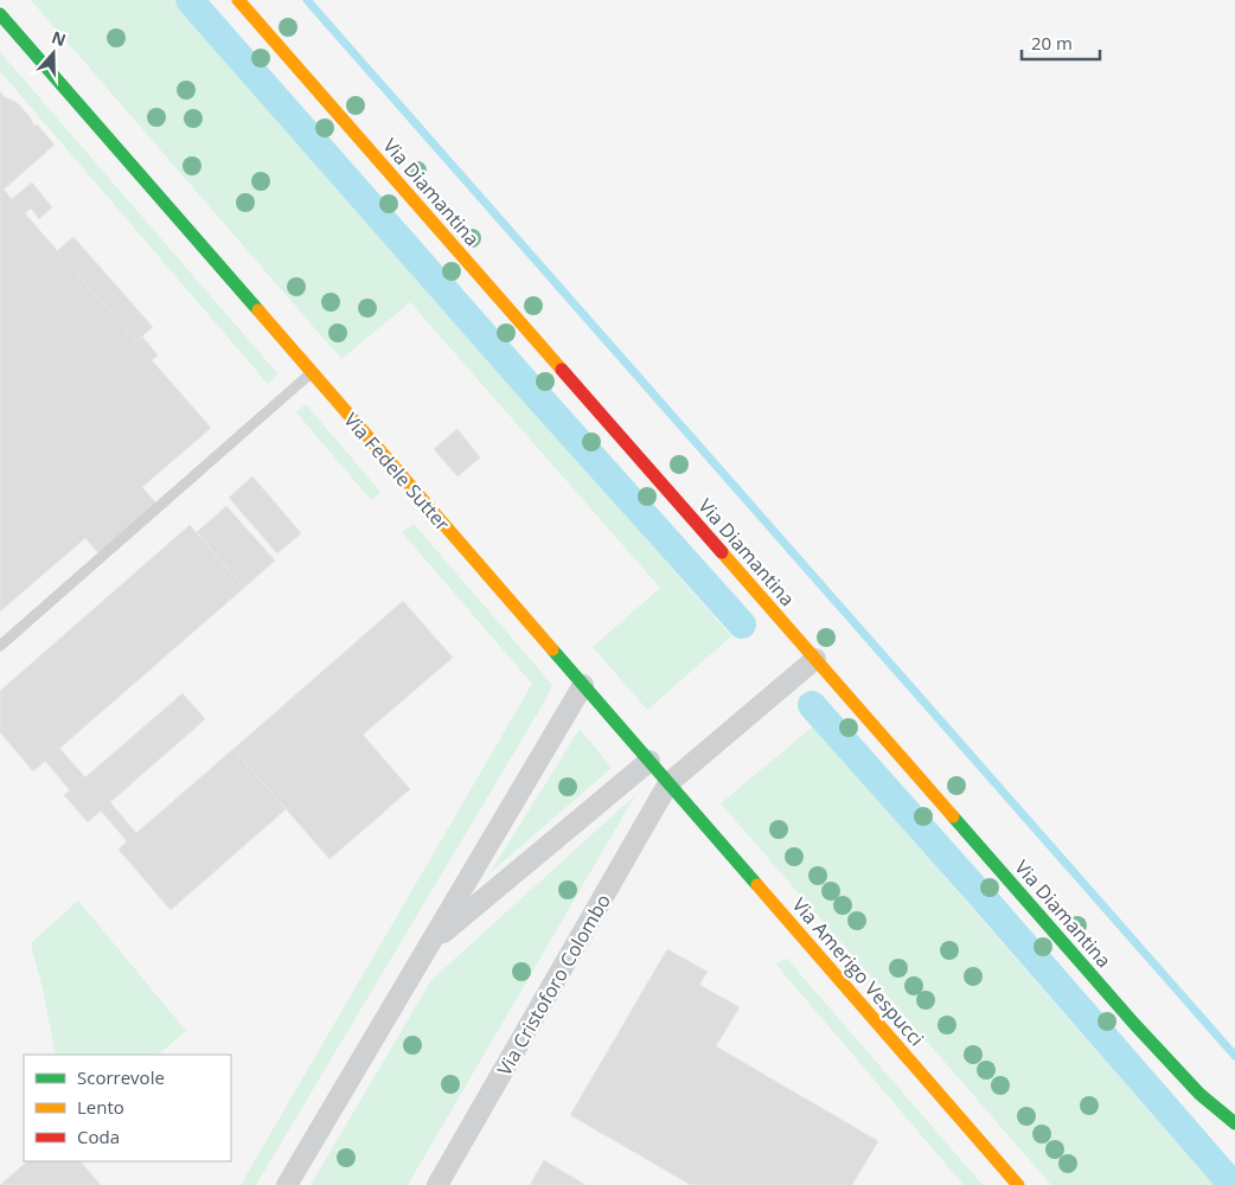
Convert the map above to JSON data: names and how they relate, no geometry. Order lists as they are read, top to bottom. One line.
{"streets":{"street":["Via Diamantina","Via Fedele Sutter","Via Amerigo Vespucci","Via Cristoforo Colombo"]},"crossings":[["Via Fedele Sutter","Via Amerigo Vespucci"],["Via Fedele Sutter","Via Cristoforo Colombo"],["Via Amerigo Vespucci","Via Cristoforo Colombo"]],"legend":["Scorrevole","Lento","Coda"],"scale_bar":"20 m","north":"top"}
